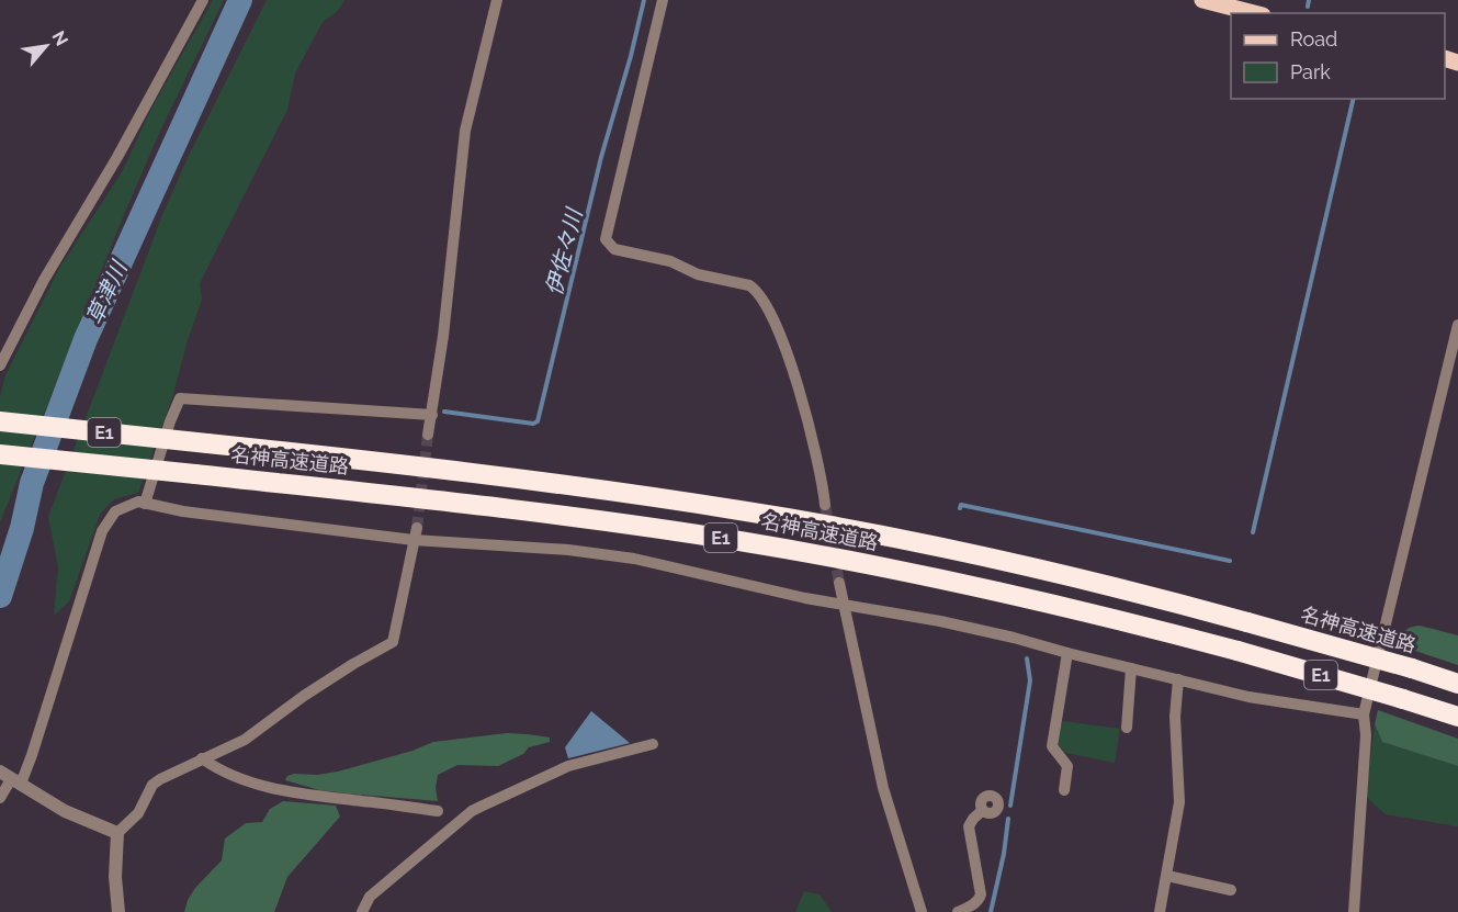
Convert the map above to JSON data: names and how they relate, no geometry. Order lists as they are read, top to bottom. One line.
{"streets":{"highway":["E1","名神高速道路"]},"water":["伊佐々川","草津川"],"legend":["Road","Park"],"north":"top right"}
